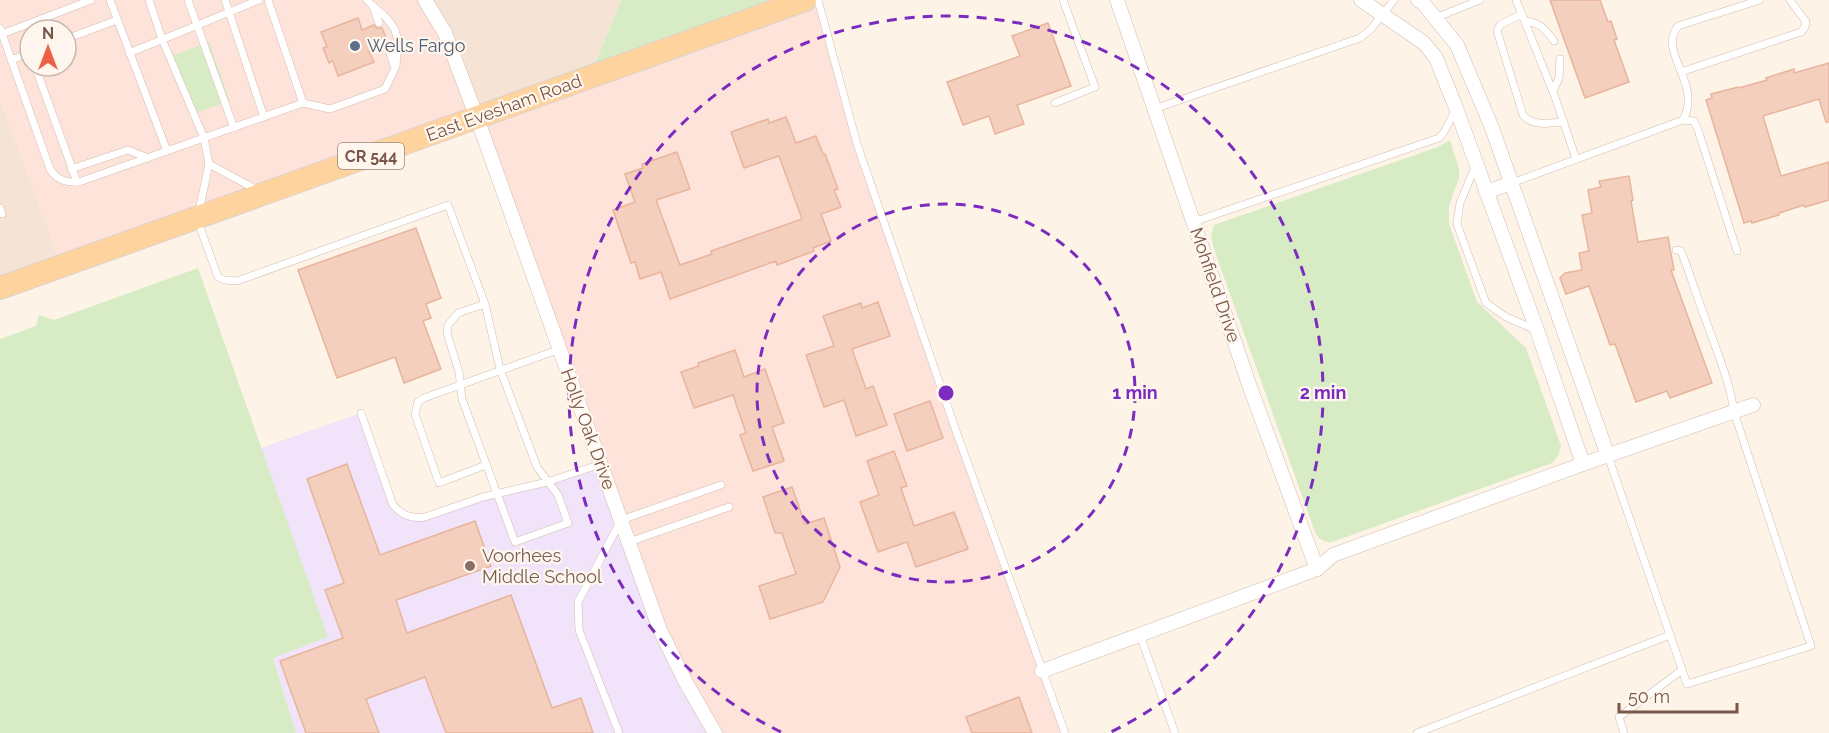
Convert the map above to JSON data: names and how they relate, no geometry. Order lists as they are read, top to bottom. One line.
{"streets":{"main road":["East Evesham Road","CR 544"],"street":["Mohfield Drive","Holly Oak Drive"]},"crossings":[["East Evesham Road","Holly Oak Drive"]],"places":["Wells Fargo","Voorhees Middle School"],"scale_bar":"50 m","north":"top","rings":["1 min","2 min"]}
